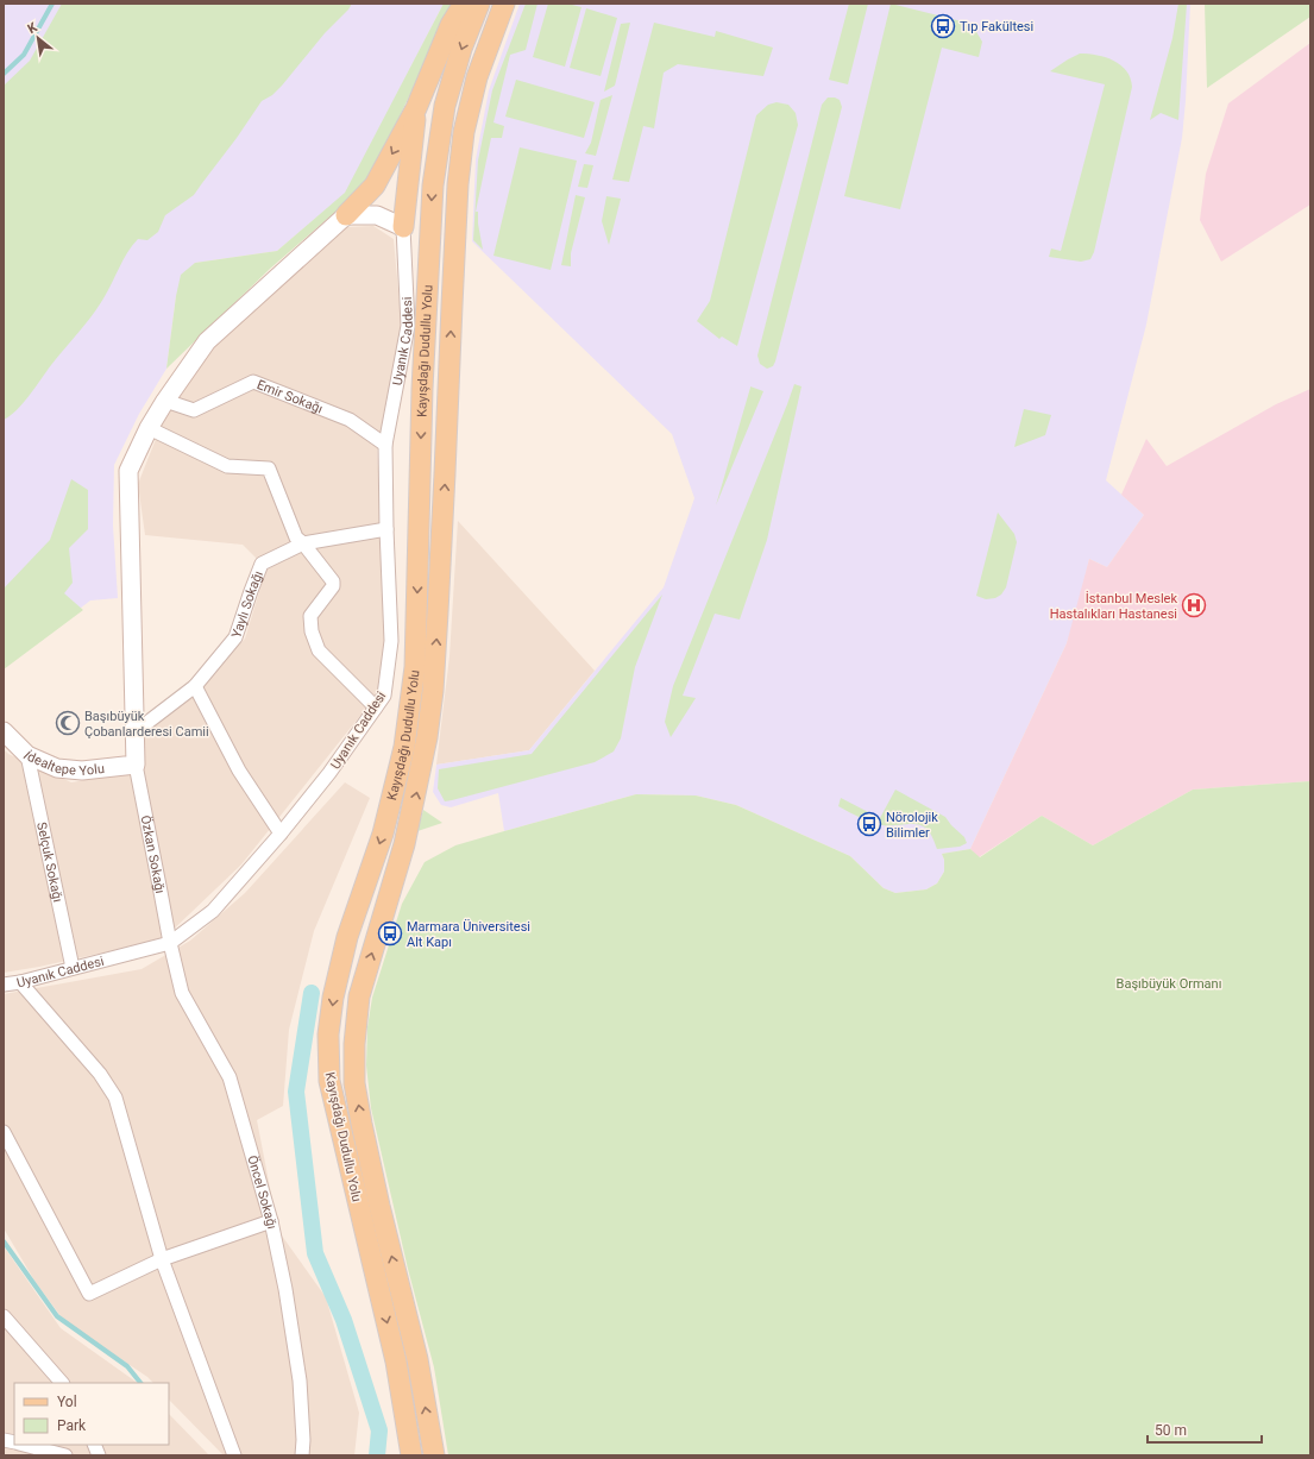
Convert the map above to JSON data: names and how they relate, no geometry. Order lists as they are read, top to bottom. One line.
{"streets":{"main road":["Kayışdağı Dudullu Yolu","İdealtepe Yolu"],"street":["Uyanık Caddesi","Emir Sokağı","Yaylı Sokağı","Özkan Sokağı","Selçuk Sokağı","Öncel Sokağı"]},"crossings":[["Uyanık Caddesi","Emir Sokağı"],["Uyanık Caddesi","Yaylı Sokağı"],["Uyanık Caddesi","Özkan Sokağı"],["Uyanık Caddesi","Selçuk Sokağı"],["Uyanık Caddesi","Öncel Sokağı"],["İdealtepe Yolu","Özkan Sokağı"],["İdealtepe Yolu","Selçuk Sokağı"],["Özkan Sokağı","Öncel Sokağı"]],"parks":["Başıbüyük Ormanı"],"places":{"bus stop":["Tıp Fakültesi","Nörolojik Bilimler","Marmara Üniversitesi Alt Kapı"],"hospital":["İstanbul Meslek Hastalıkları Hastanesi"],"mosque":["Başıbüyük Çobanlarderesi Camii"]},"legend":["Yol","Park"],"scale_bar":"50 m","north":"top left"}
